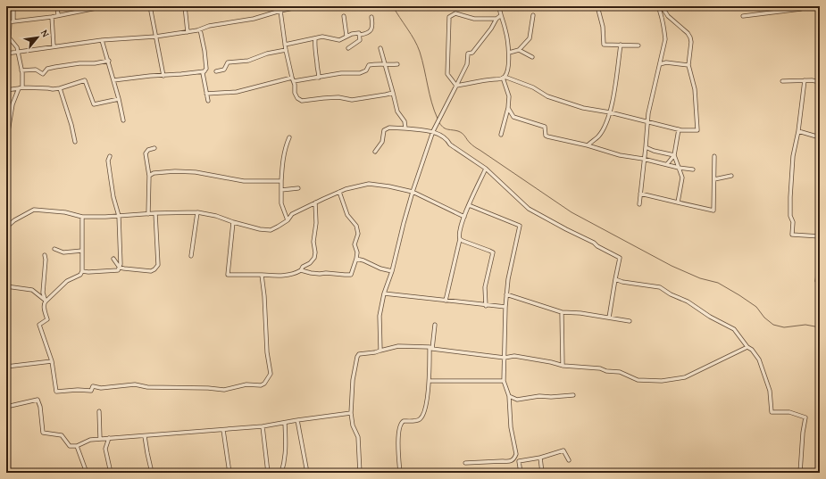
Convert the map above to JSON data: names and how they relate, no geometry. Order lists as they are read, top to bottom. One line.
{"north":"top right"}
